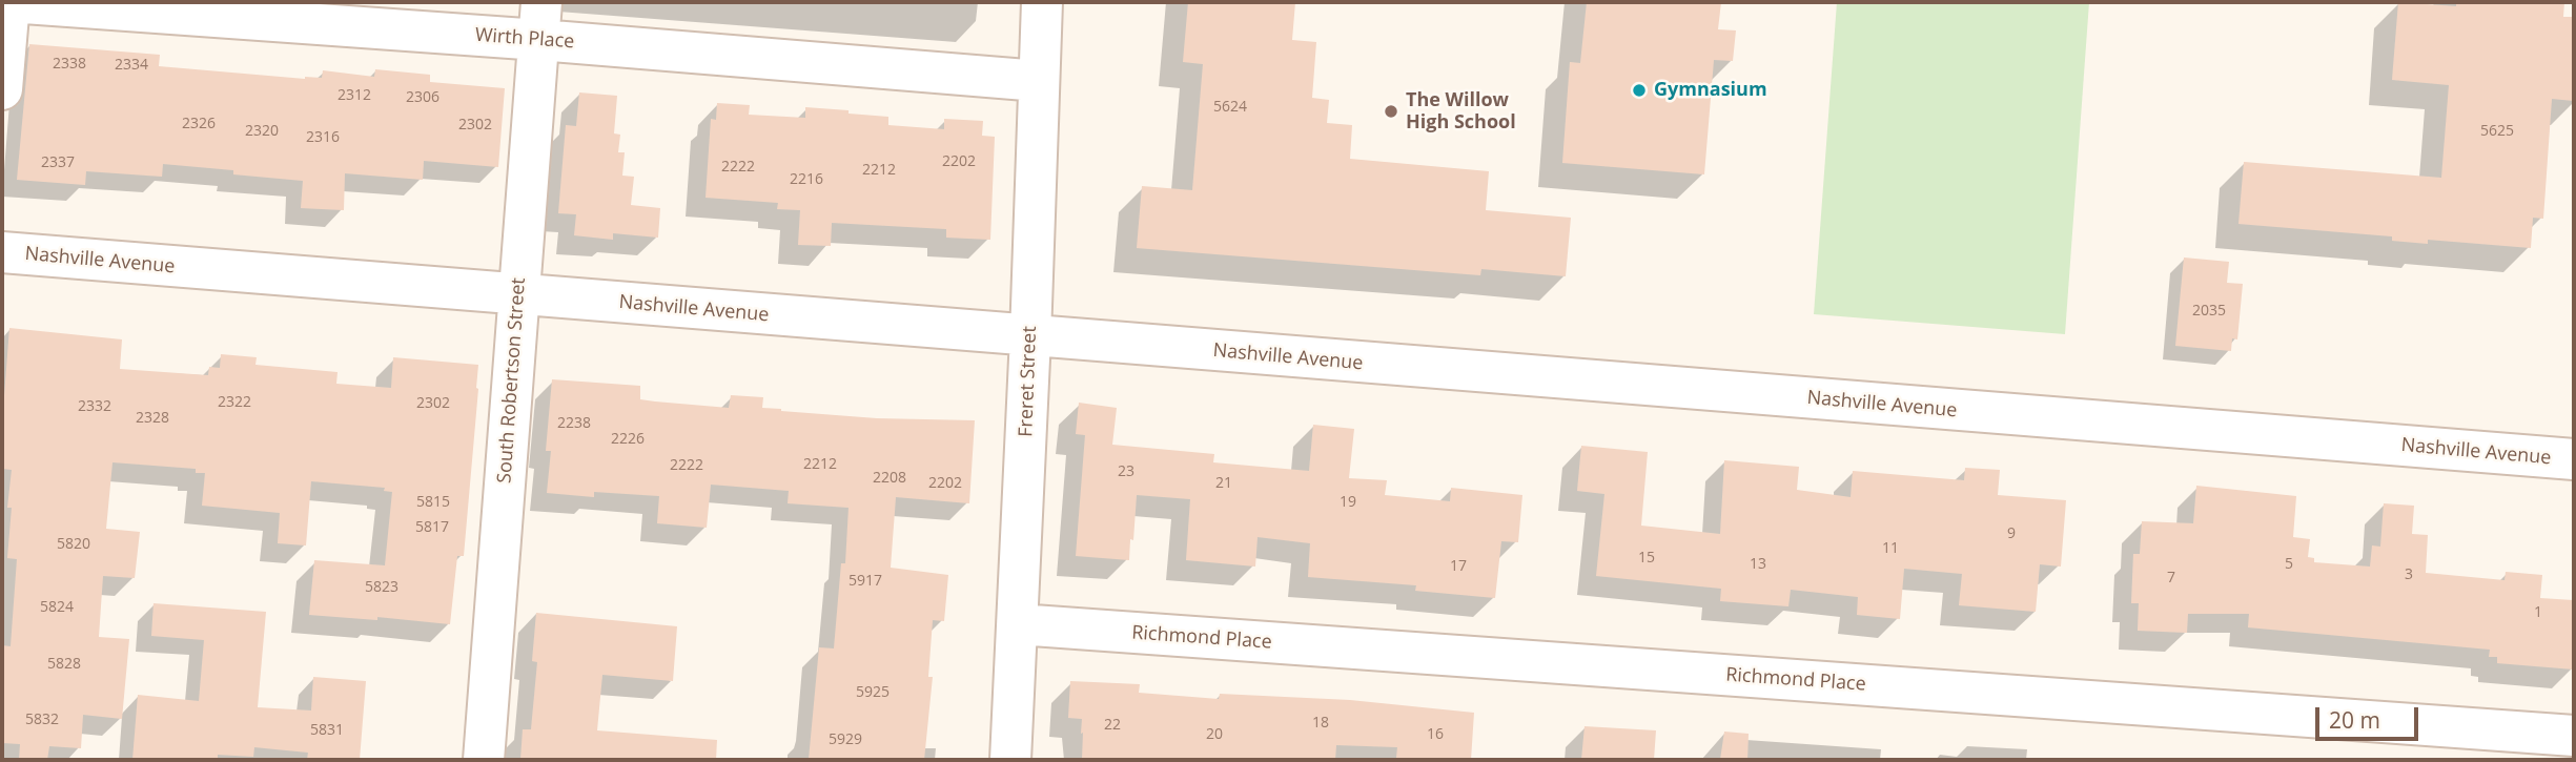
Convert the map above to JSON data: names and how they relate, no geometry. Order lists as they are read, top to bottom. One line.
{"streets":{"street":["Wirth Place","Nashville Avenue","South Robertson Street","Freret Street","Richmond Place"]},"crossings":[["Wirth Place","South Robertson Street"],["Wirth Place","Freret Street"],["Nashville Avenue","South Robertson Street"],["Nashville Avenue","Freret Street"],["Freret Street","Richmond Place"]],"places":["Gymnasium","The Willow High School"],"house_numbers":["2338","2334","2312","2306","5624","2326","2302","2320","5625","2316","2202","2337","2222","2212","2216","2035","2322","2302","2332","2328","2238","2226","2212","2222","23","2208","2202","21","5815","19","5817","9","5820","11","15","13","5","17","3","7","5917","5823","5824","1","5828","5925","5832","18","22","5831","20","16","5929"],"scale_bar":"20 m"}
